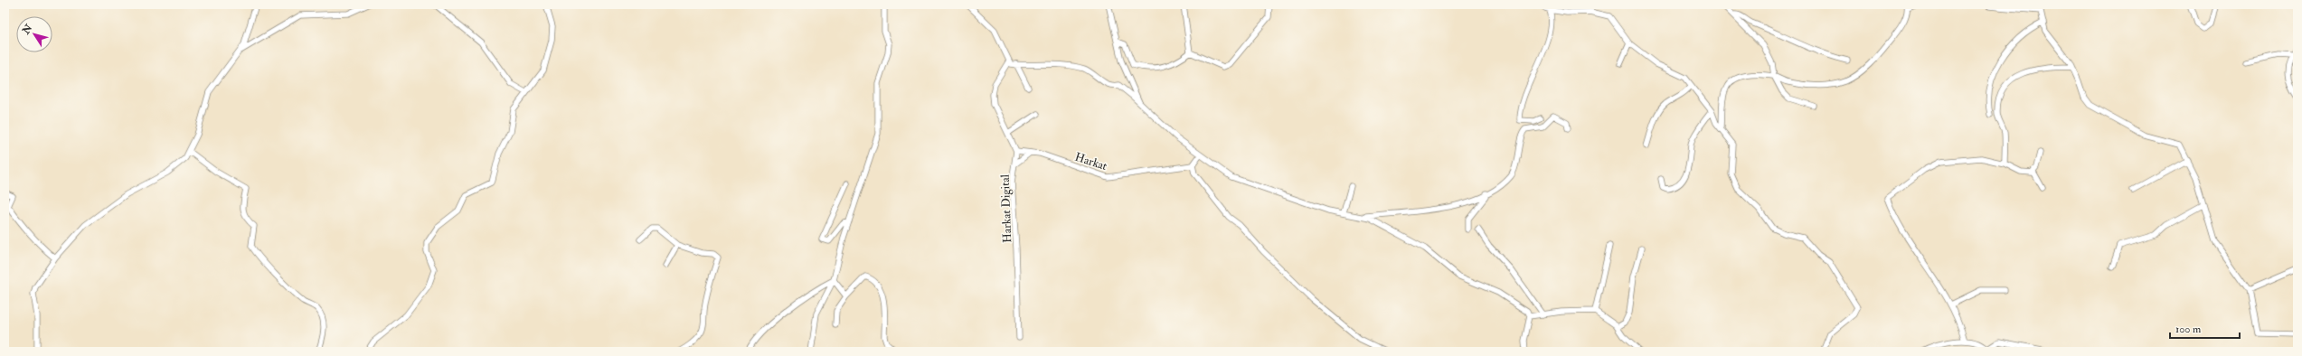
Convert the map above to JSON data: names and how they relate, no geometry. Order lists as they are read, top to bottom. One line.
{"streets":{"street":["Harkat","Harkat Digital"]},"crossings":[["Harkat","Harkat Digital"]],"scale_bar":"100 m","north":"top left"}
